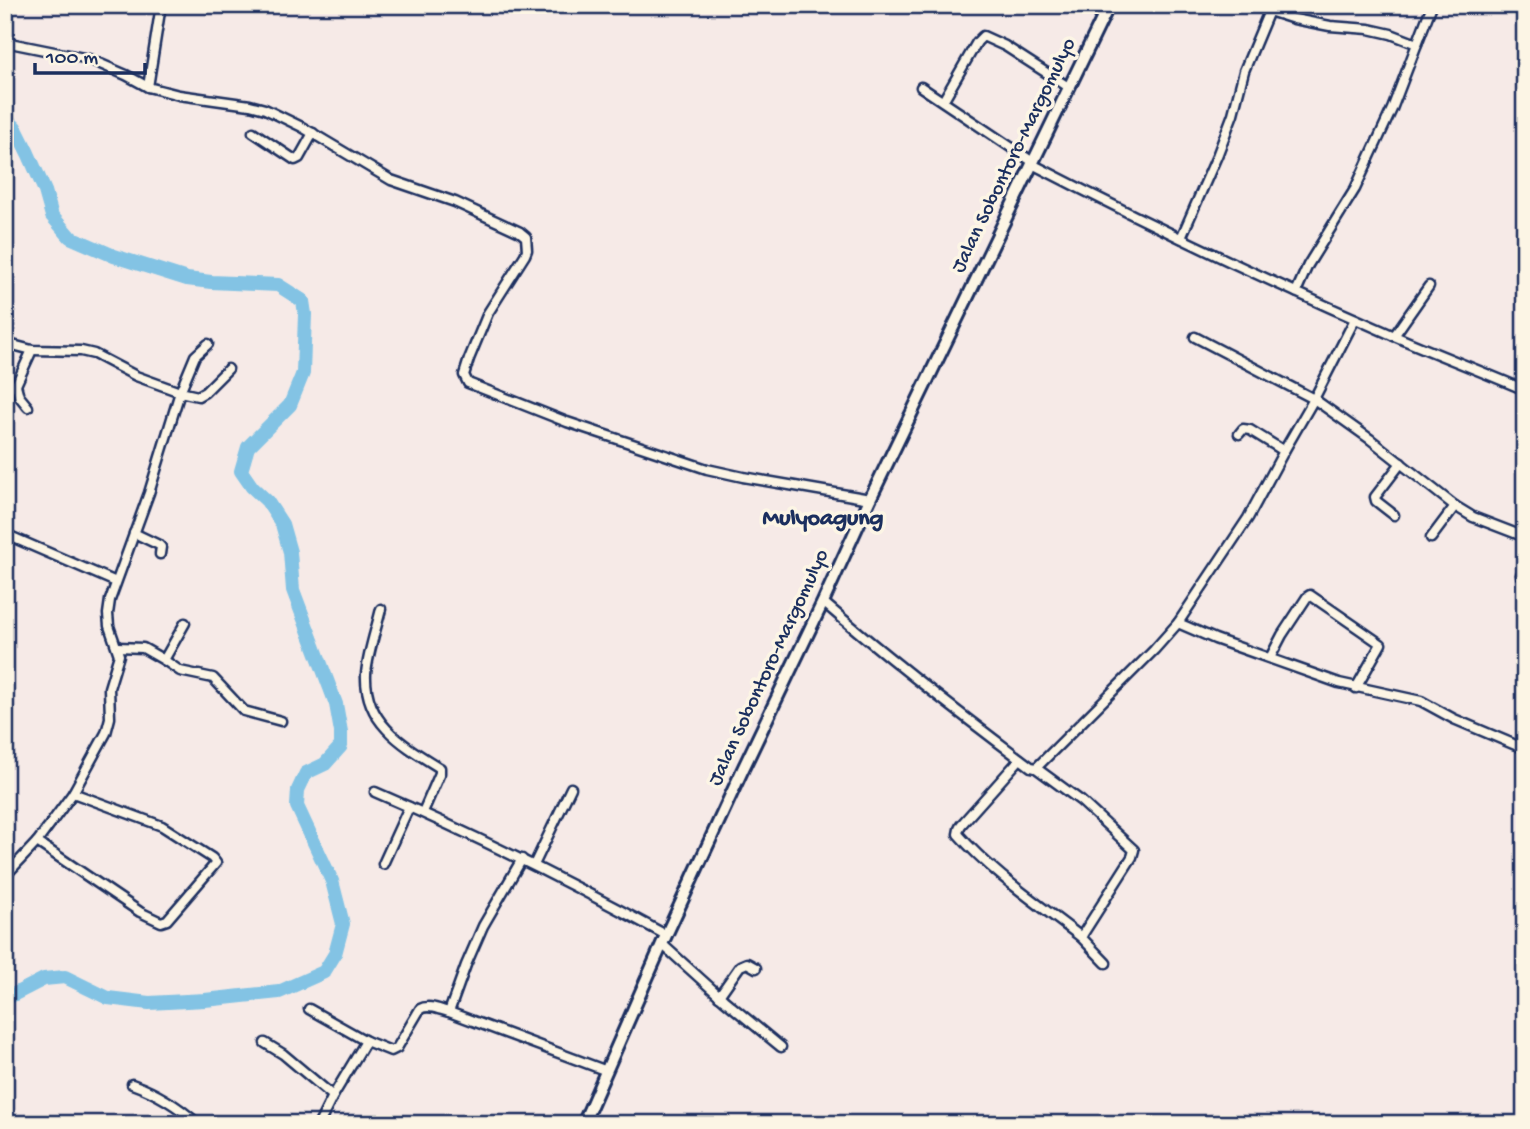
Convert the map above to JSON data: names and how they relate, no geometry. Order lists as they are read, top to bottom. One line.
{"streets":{"street":["Jalan Sobontoro-Margomulyo"]},"districts":["Mulyoagung"],"scale_bar":"100 m"}
